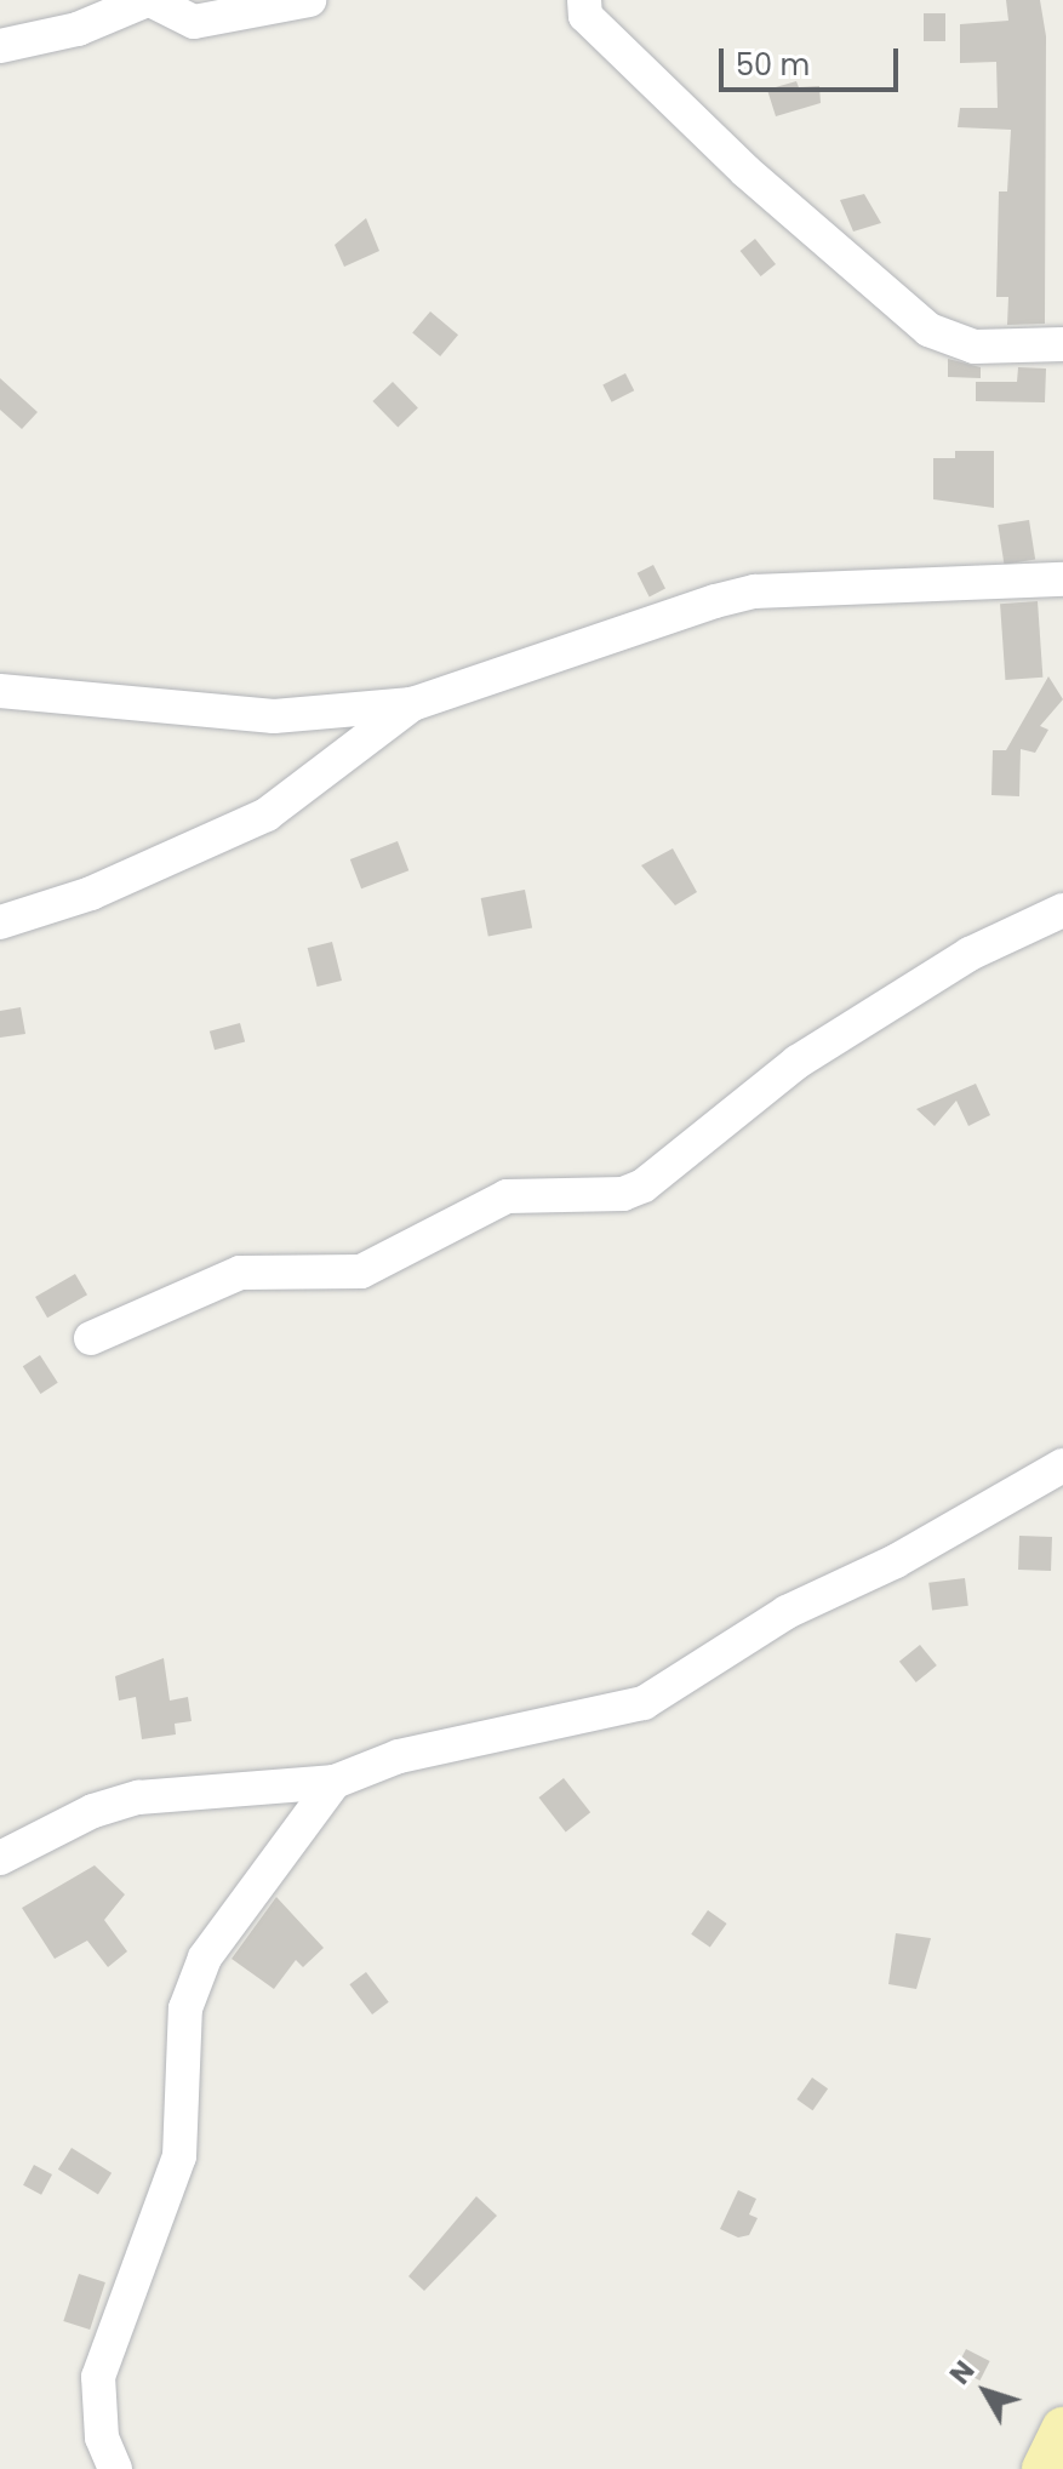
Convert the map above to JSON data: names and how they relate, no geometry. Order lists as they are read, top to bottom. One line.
{"scale_bar":"50 m","north":"top left"}
